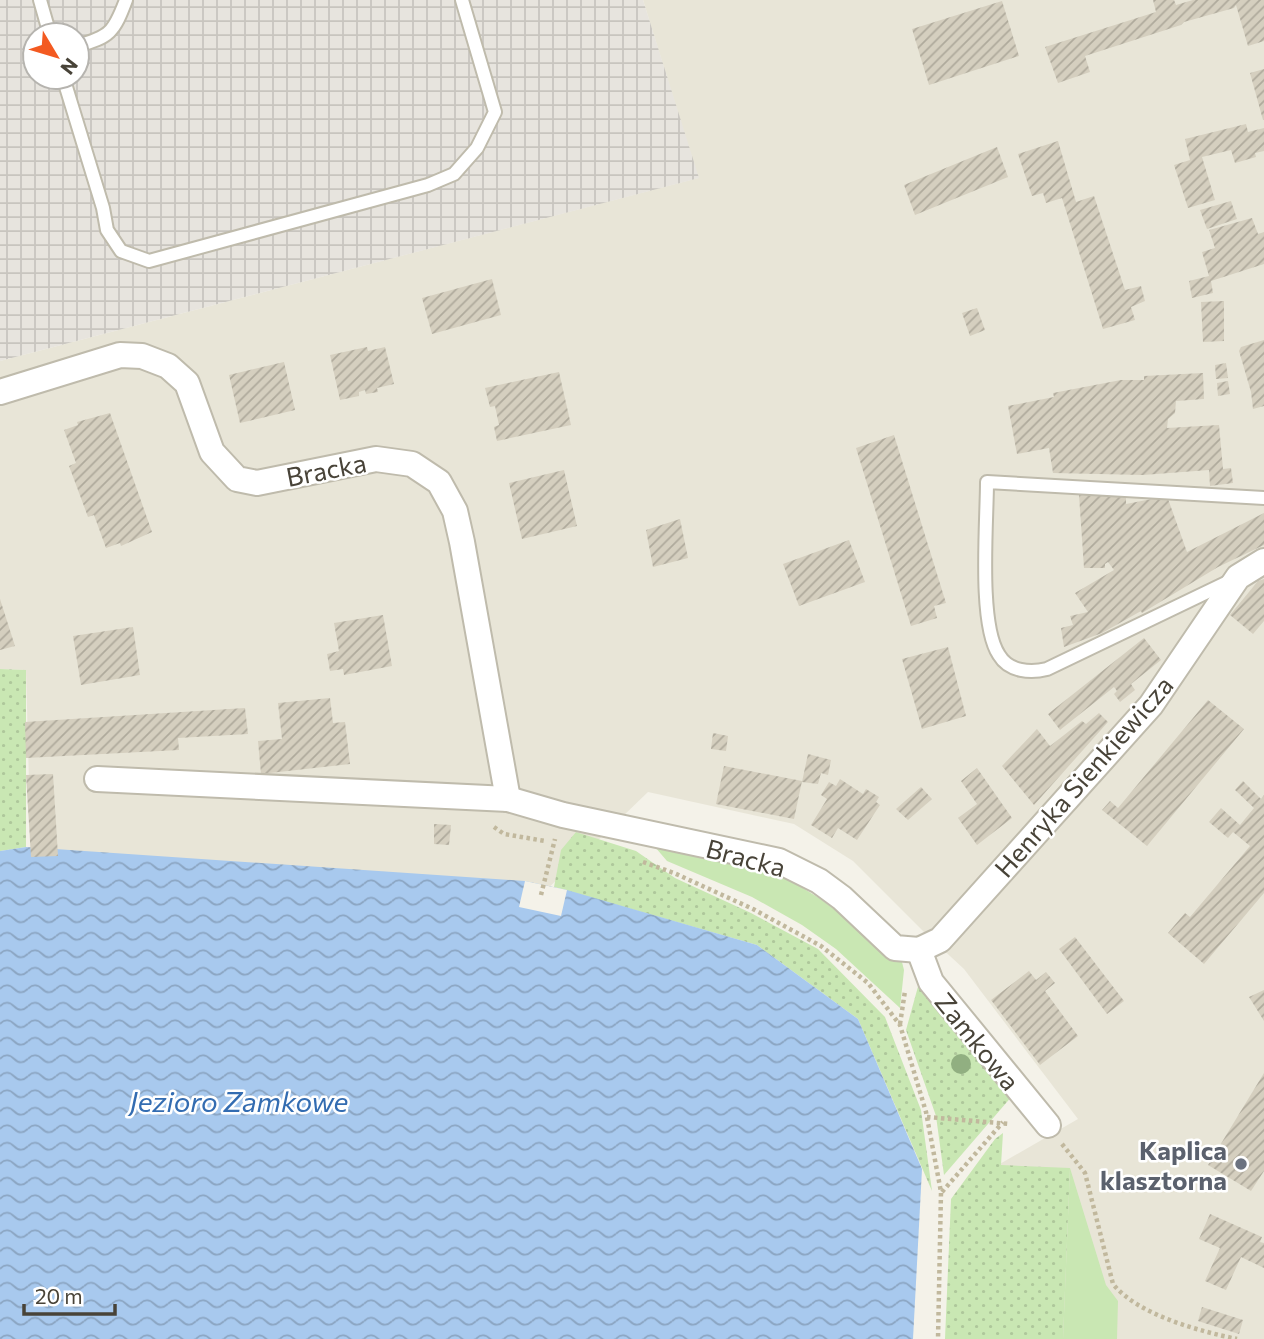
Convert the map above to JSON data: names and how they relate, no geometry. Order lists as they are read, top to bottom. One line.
{"streets":{"street":["Bracka","Henryka Sienkiewicza","Zamkowa"]},"crossings":[["Bracka","Henryka Sienkiewicza"],["Bracka","Zamkowa"],["Henryka Sienkiewicza","Zamkowa"]],"water":["Jezioro Zamkowe"],"places":["Kaplica klasztorna"],"scale_bar":"20 m","north":"bottom right"}
